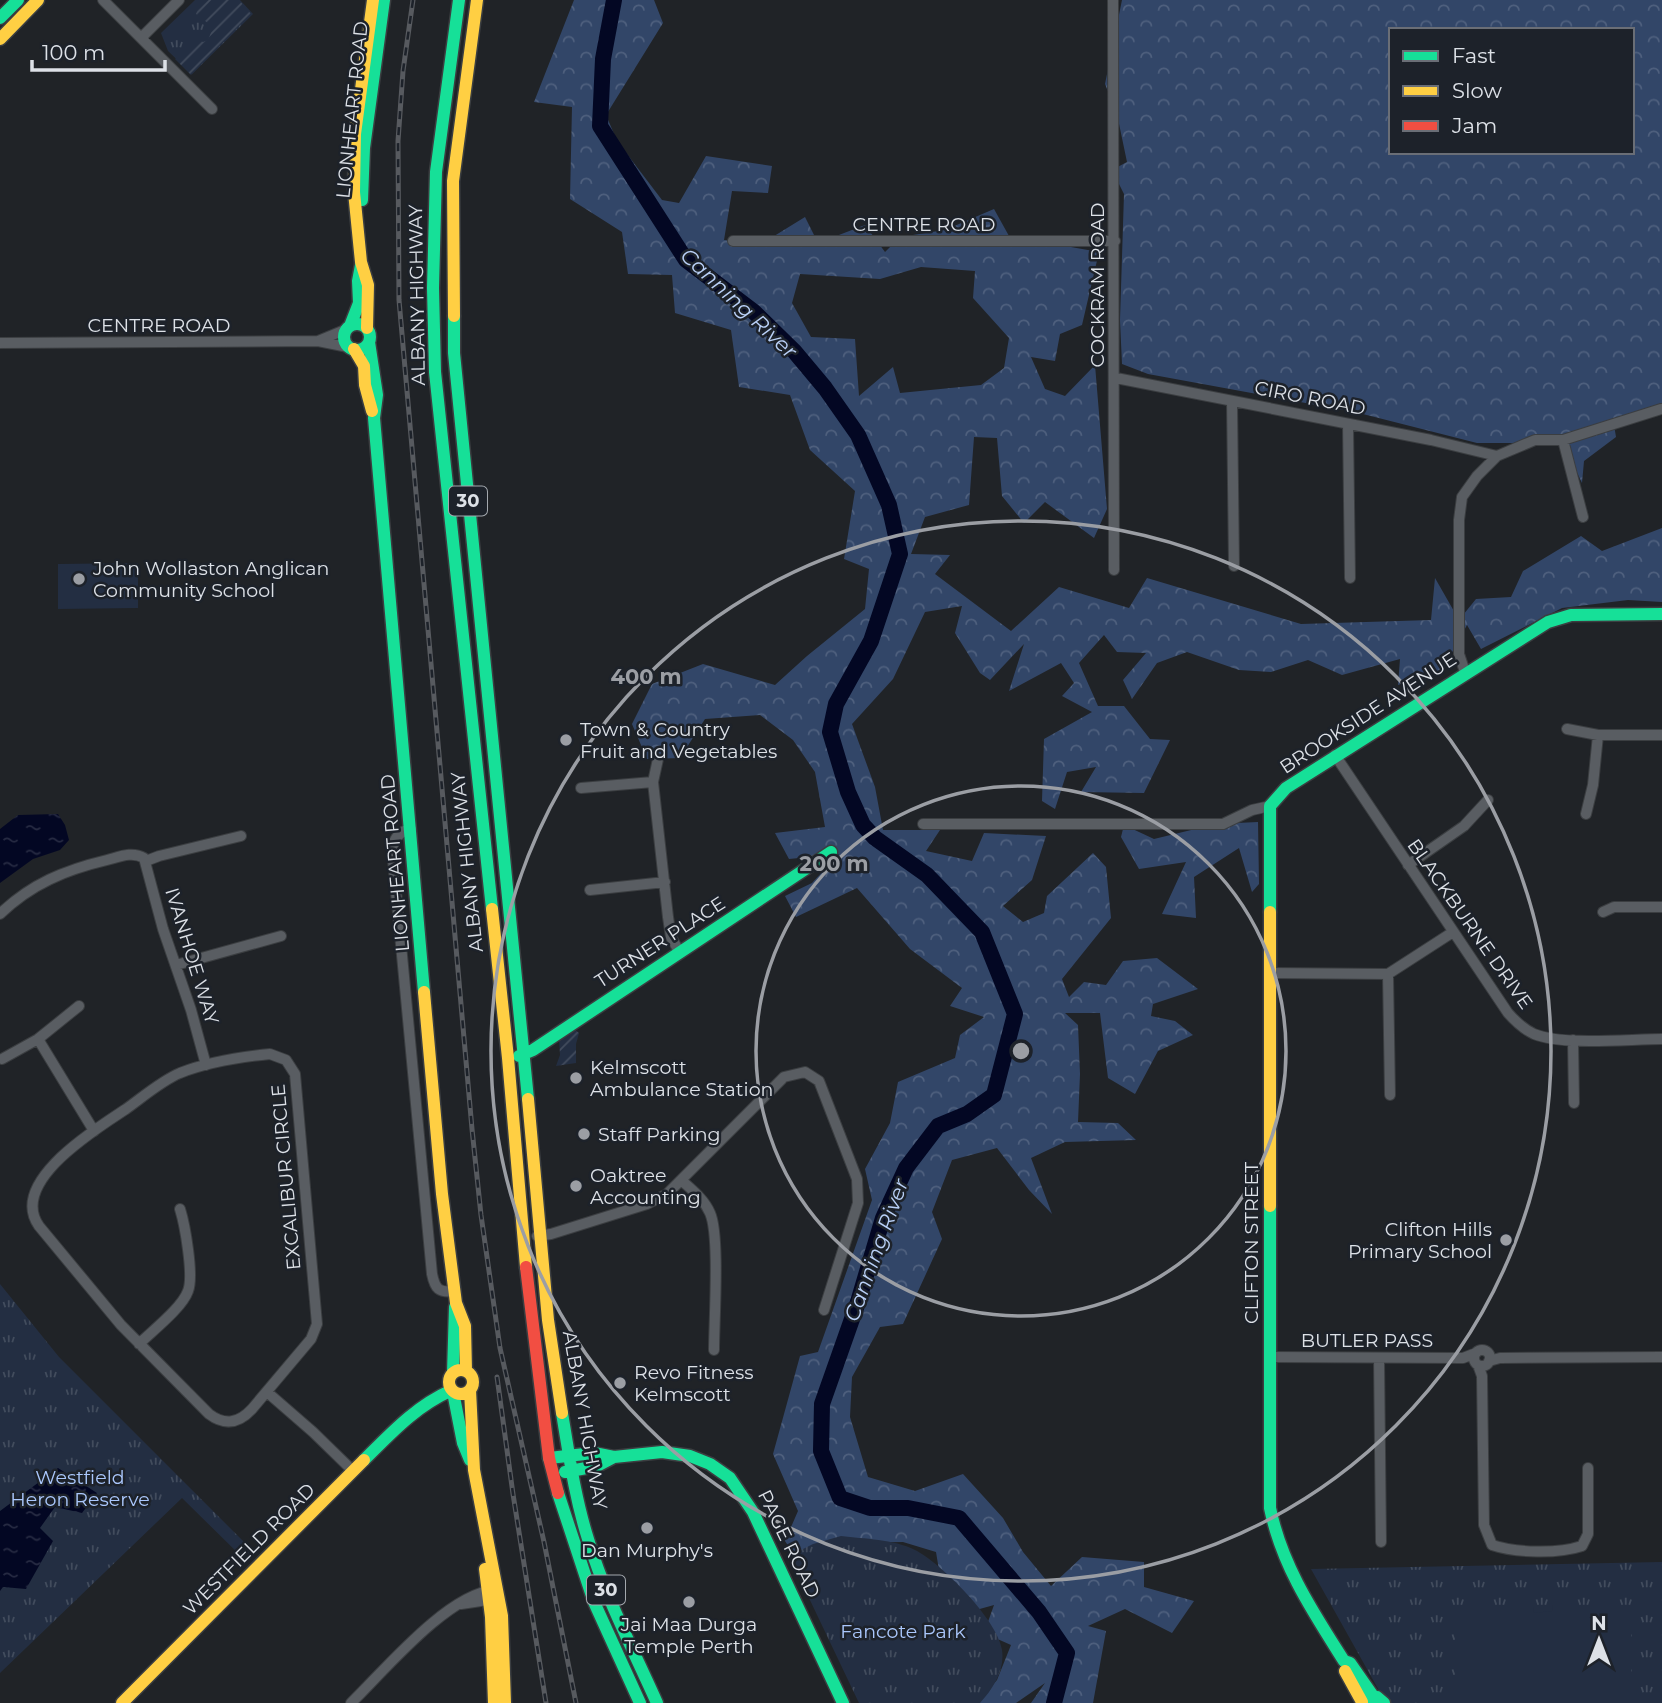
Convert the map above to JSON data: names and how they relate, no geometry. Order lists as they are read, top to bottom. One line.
{"streets":{"main road":["LIONHEART ROAD","ALBANY HIGHWAY","30","BROOKSIDE AVENUE","TURNER PLACE","CLIFTON STREET","PAGE ROAD","WESTFIELD ROAD"],"street":["CENTRE ROAD","COCKRAM ROAD","CIRO ROAD","BLACKBURNE DRIVE","IVANHOE WAY","EXCALIBUR CIRCLE","BUTLER PASS"]},"crossings":[["LIONHEART ROAD","CENTRE ROAD"],["LIONHEART ROAD","WESTFIELD ROAD"],["CENTRE ROAD","COCKRAM ROAD"],["COCKRAM ROAD","CIRO ROAD"],["ALBANY HIGHWAY","TURNER PLACE"],["ALBANY HIGHWAY","PAGE ROAD"],["BROOKSIDE AVENUE","BLACKBURNE DRIVE"],["BROOKSIDE AVENUE","CLIFTON STREET"],["IVANHOE WAY","EXCALIBUR CIRCLE"],["CLIFTON STREET","BUTLER PASS"]],"water":["Canning River"],"parks":["Westfield Heron Reserve","Fancote Park"],"places":["John Wollaston Anglican Community School","Town & Country Fruit and Vegetables","Kelmscott Ambulance Station","Staff Parking","Oaktree Accounting","Clifton Hills Primary School","Revo Fitness Kelmscott","Dan Murphy's","Jai Maa Durga Temple Perth"],"legend":["Fast","Slow","Jam"],"scale_bar":"100 m","north":"top","rings":["400 m","200 m"]}
